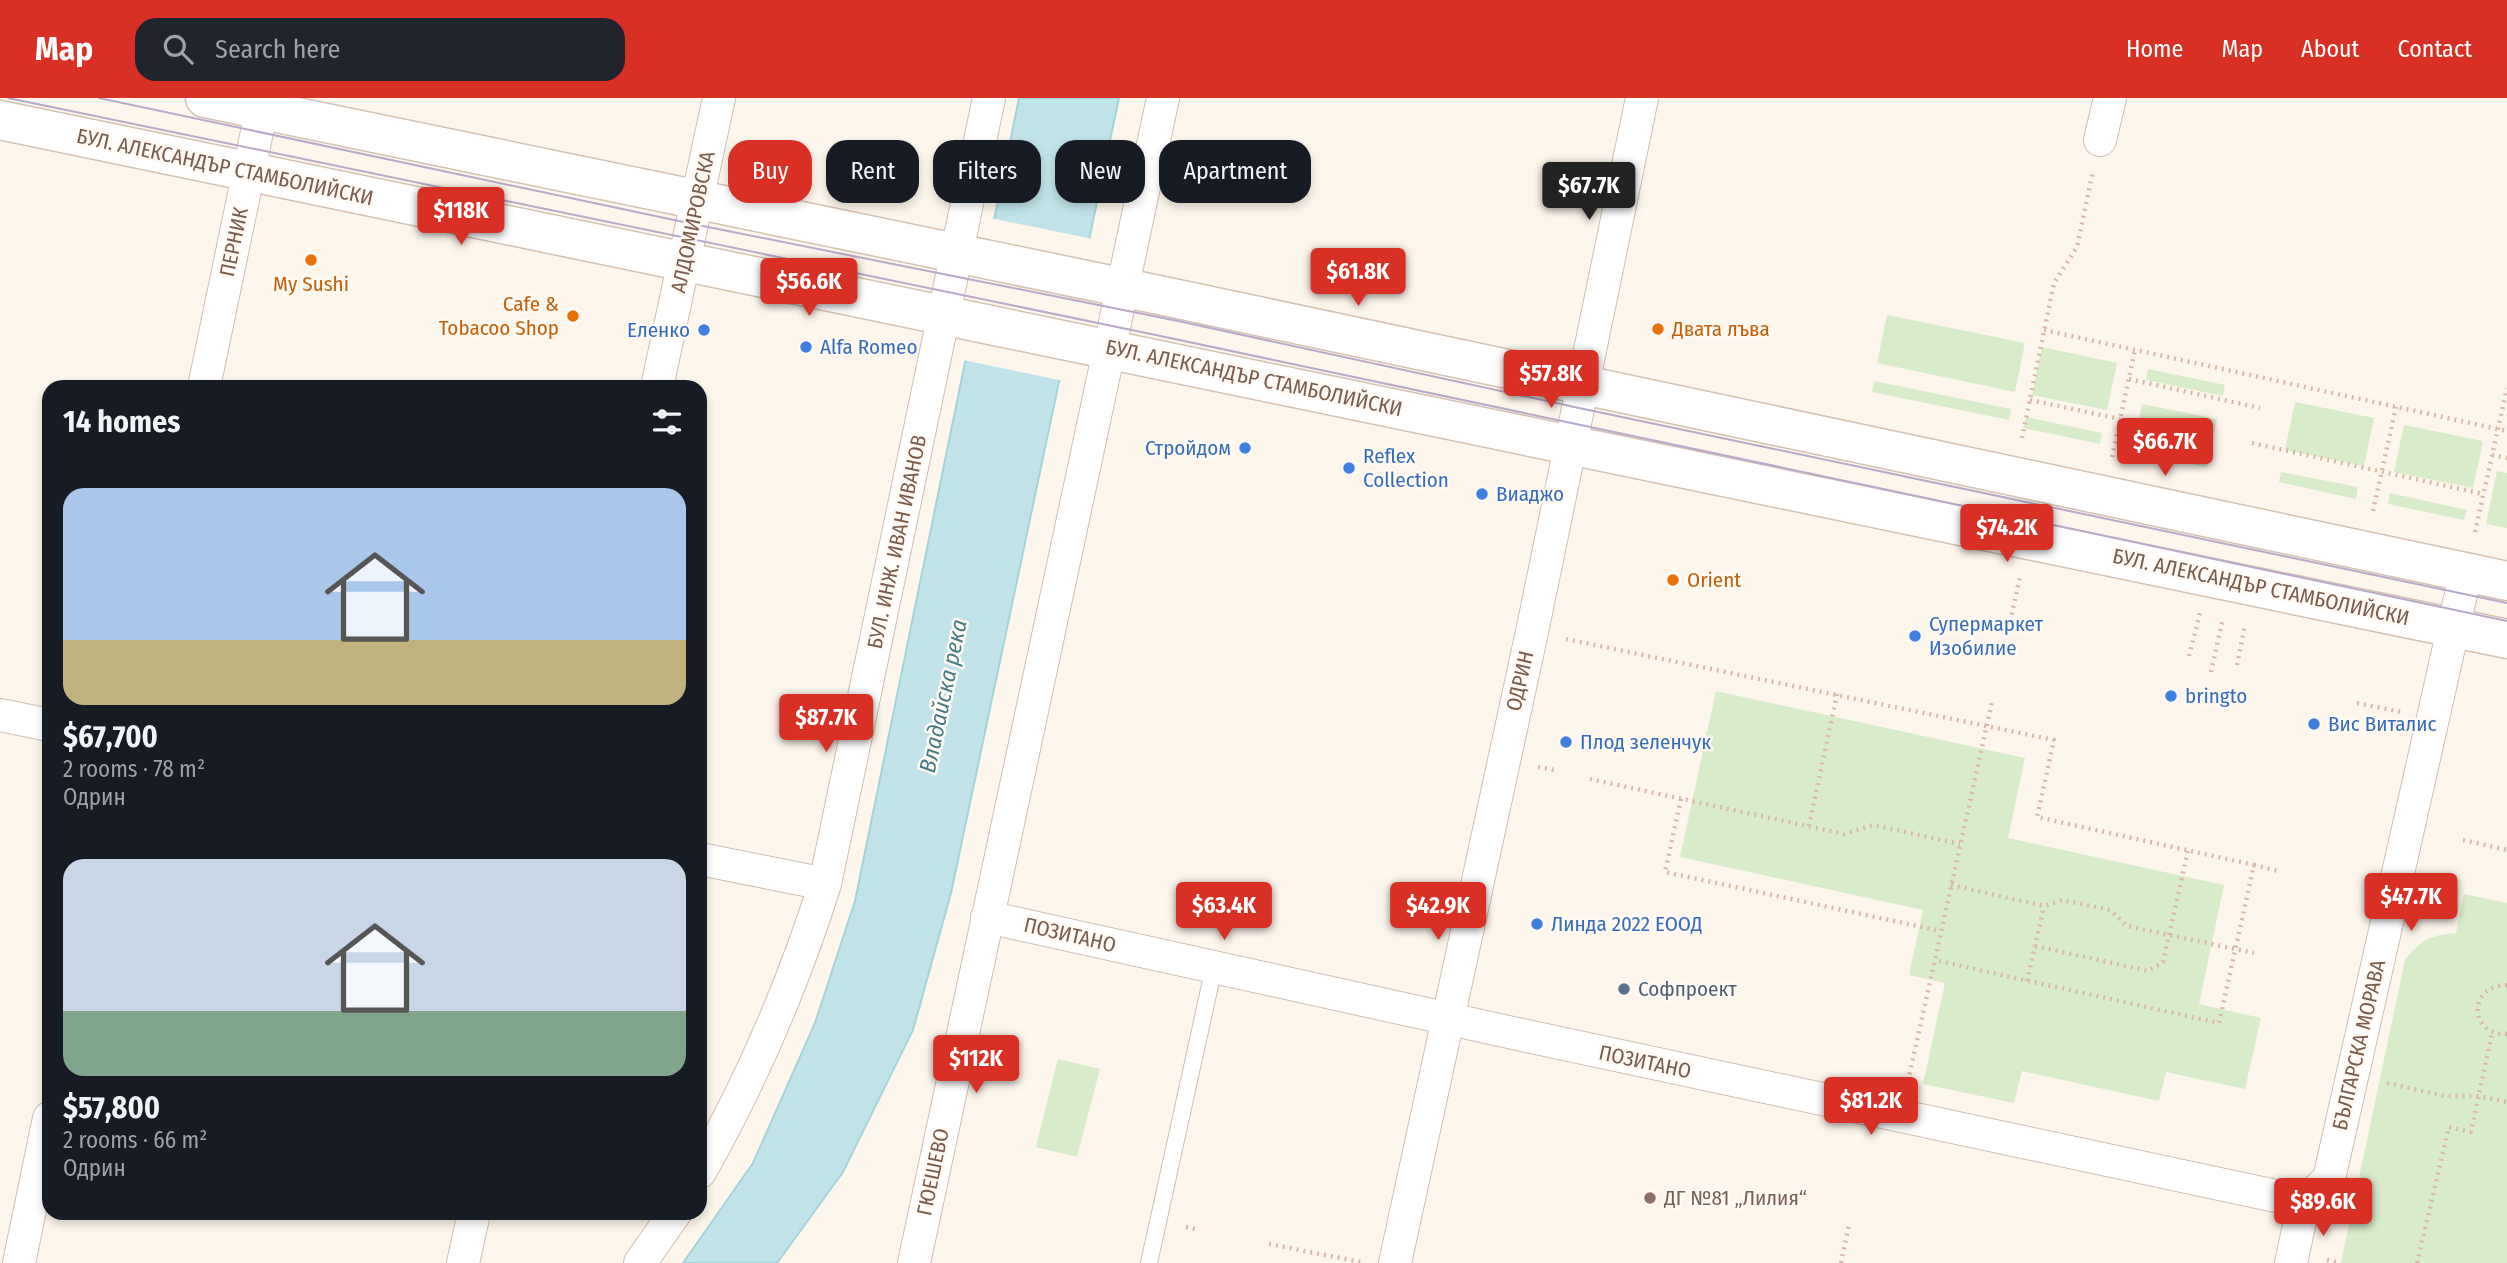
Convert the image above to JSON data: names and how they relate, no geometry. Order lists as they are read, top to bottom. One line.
{"streets":{"main road":["БУЛ. АЛЕКСАНДЪР СТАМБОЛИЙСКИ"],"street":["АЛДОМИРОВСКА","ПЕРНИК","БУЛ. ИНЖ. ИВАН ИВАНОВ","ОДРИН","ПОЗИТАНО","БЪЛГАРСКА МОРАВА","ГЮЕШЕВО"]},"crossings":[["БУЛ. АЛЕКСАНДЪР СТАМБОЛИЙСКИ","АЛДОМИРОВСКА"],["БУЛ. АЛЕКСАНДЪР СТАМБОЛИЙСКИ","ПЕРНИК"],["БУЛ. АЛЕКСАНДЪР СТАМБОЛИЙСКИ","БУЛ. ИНЖ. ИВАН ИВАНОВ"],["БУЛ. АЛЕКСАНДЪР СТАМБОЛИЙСКИ","ОДРИН"],["БУЛ. АЛЕКСАНДЪР СТАМБОЛИЙСКИ","БЪЛГАРСКА МОРАВА"],["ОДРИН","ПОЗИТАНО"],["ПОЗИТАНО","БЪЛГАРСКА МОРАВА"],["ПОЗИТАНО","ГЮЕШЕВО"]],"water":["Владайска река"],"places":["My Sushi","Cafe & Tobacoo Shop","Двата лъва","Еленко","Alfa Romeo","Стройдом","Reflex Collection","Виаджо","Orient","Супермаркет Изобилие","bringto","Вис Виталис","Плод зеленчук","Линда 2022 ЕООД","Софпроект","ДГ №81 „Лилия“"],"page":{"header":"Map","search":"Search here","nav":["Home","Map","About","Contact"],"chip":["Buy","Rent","Filters","New","Apartment"],"price":["$67.7K","$118K","$61.8K","$56.6K","$57.8K","$66.7K","$74.2K","$87.7K","$47.7K","$63.4K","$42.9K","$112K","$81.2K","$89.6K"],"heading":"14 homes","list":[{"name":"$67,700","note":"2 rooms · 78 m² · Одрин"},{"name":"$57,800","note":"2 rooms · 66 m² · Одрин"}]}}
